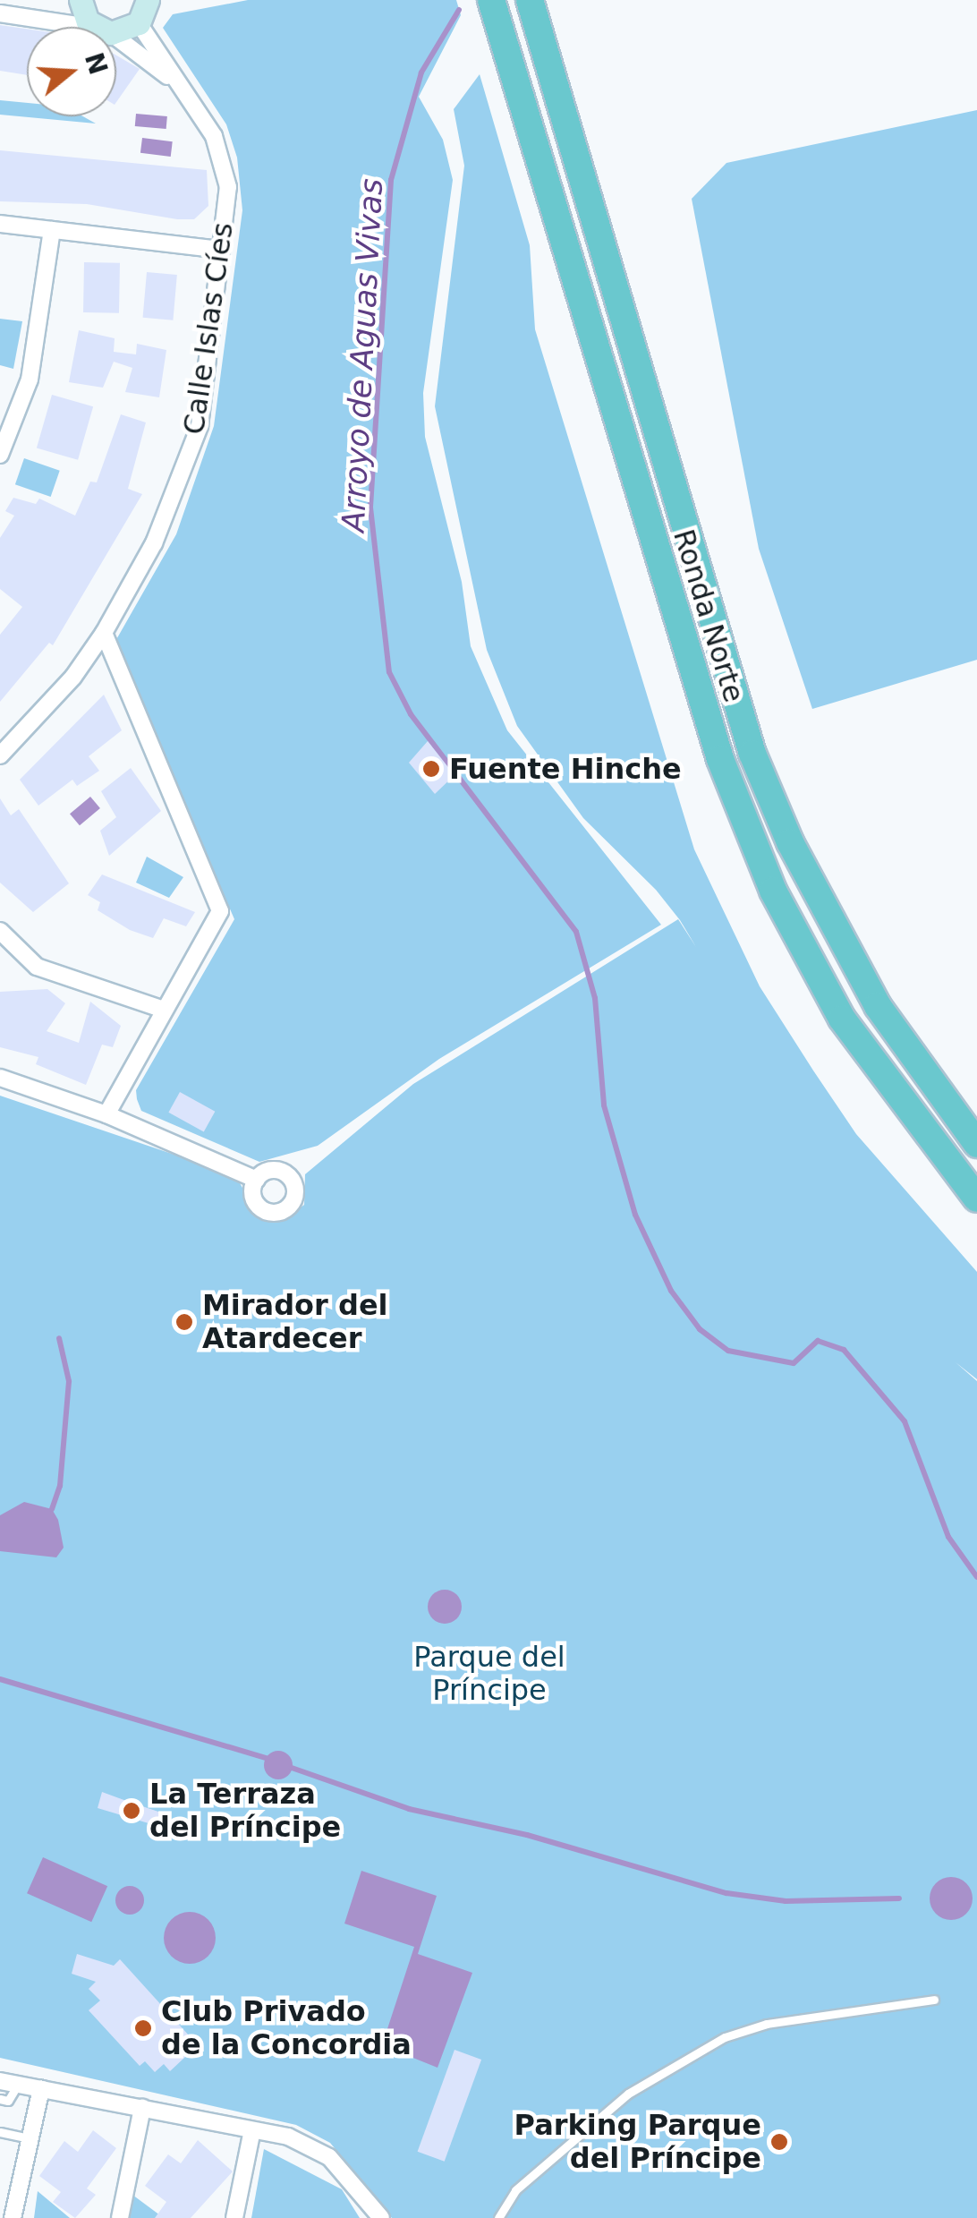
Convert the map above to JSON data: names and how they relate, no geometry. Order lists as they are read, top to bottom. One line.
{"streets":{"highway":["Ronda Norte"],"street":["Calle Islas Cíes"]},"water":["Arroyo de Aguas Vivas"],"parks":["Parque del Príncipe"],"places":["Fuente Hinche","Mirador del Atardecer","La Terraza del Príncipe","Club Privado de la Concordia","Parking Parque del Príncipe"],"north":"right"}
